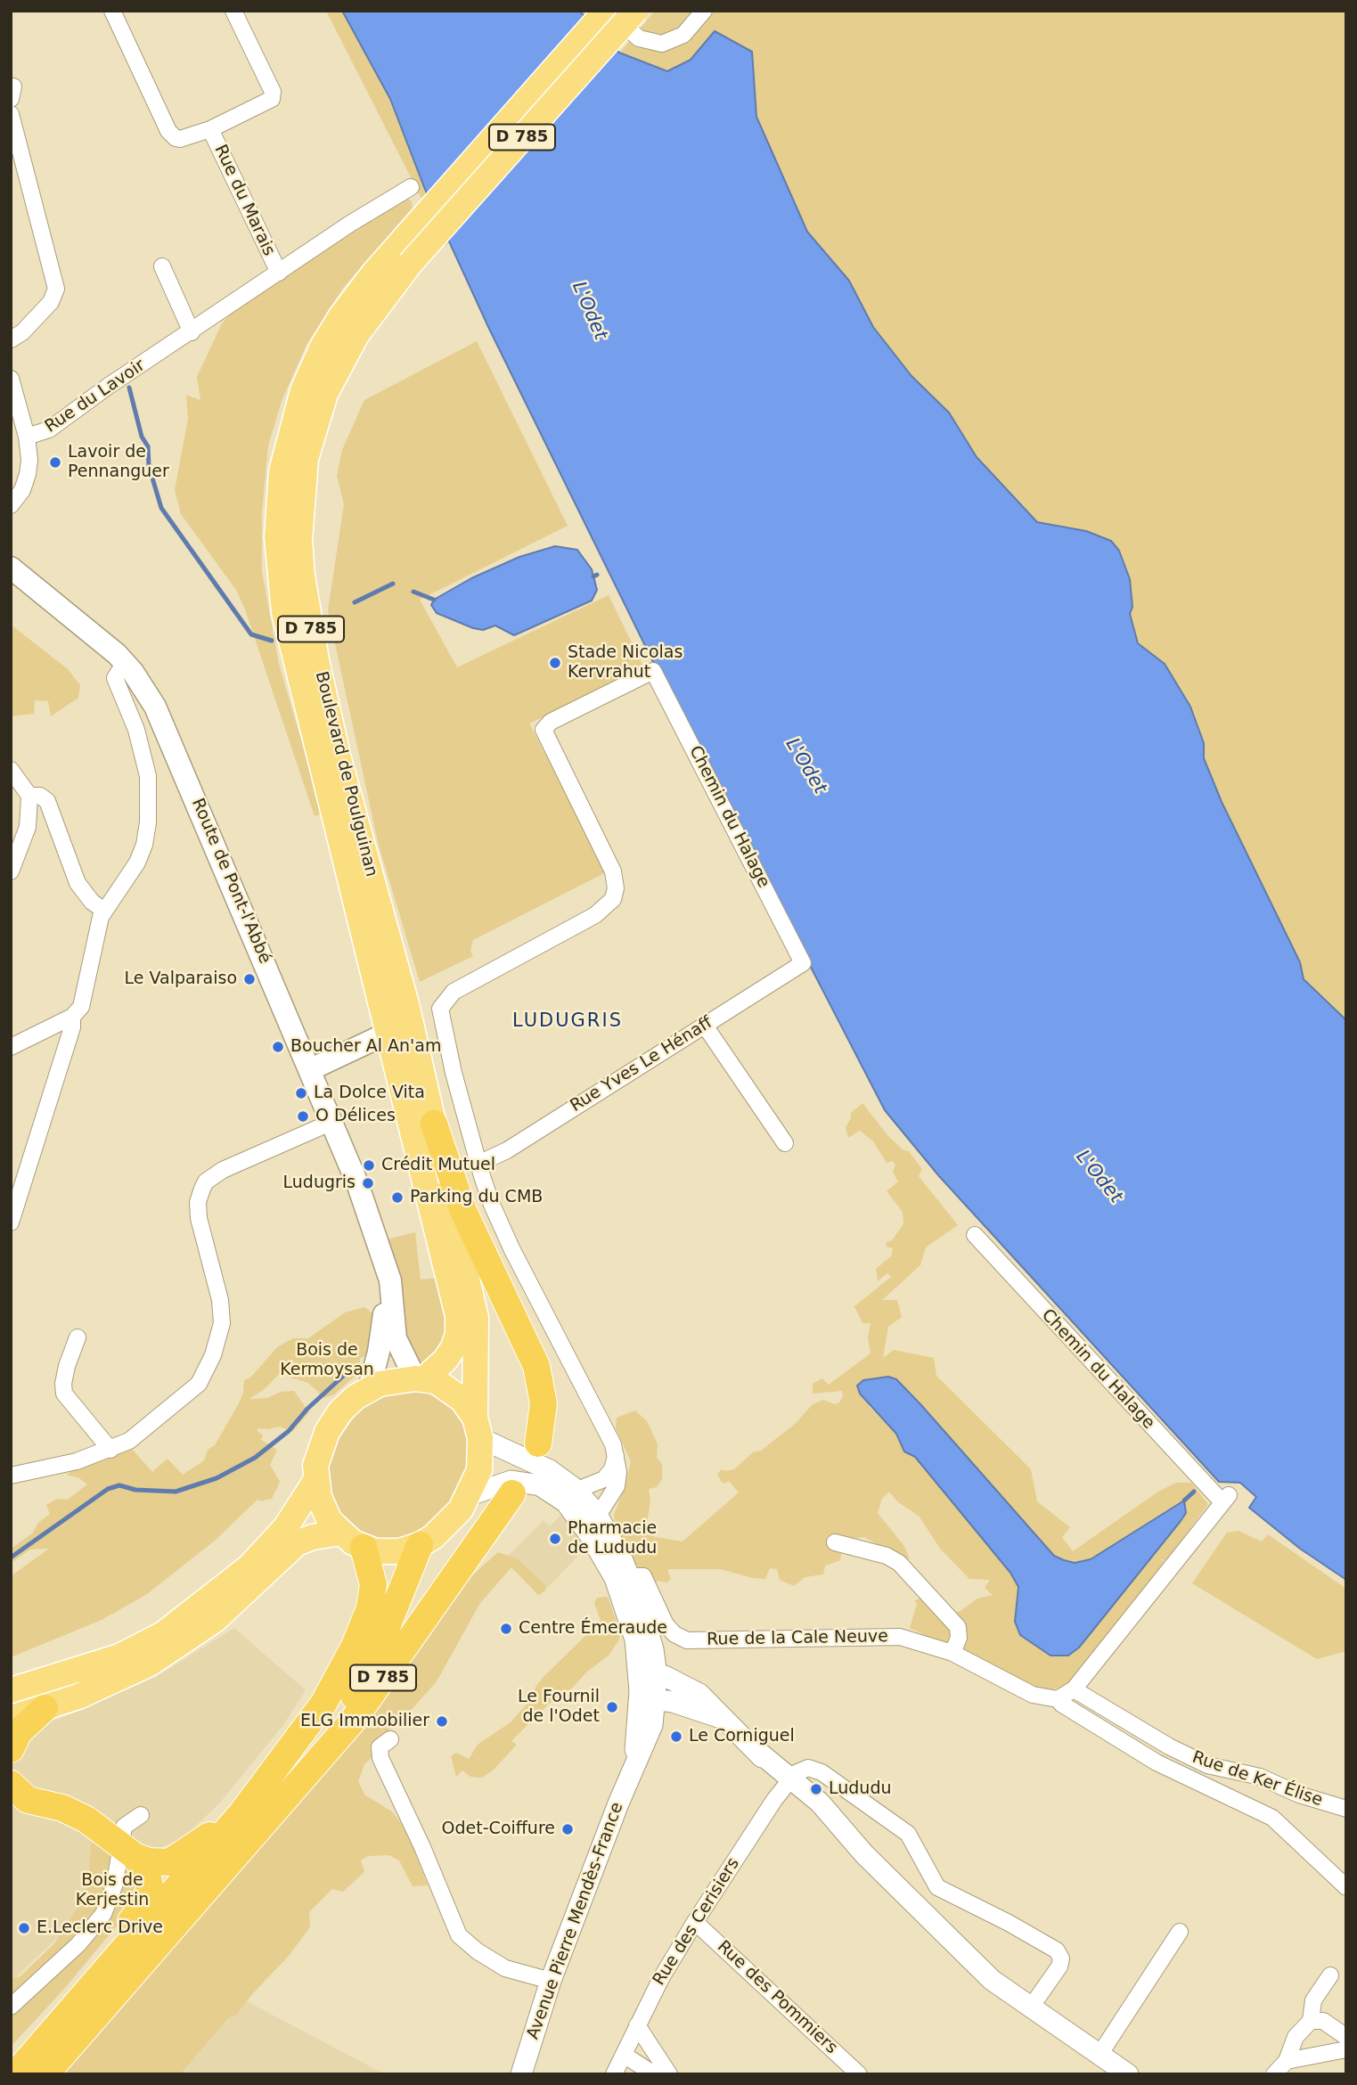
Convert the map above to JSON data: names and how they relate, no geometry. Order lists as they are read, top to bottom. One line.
{"streets":{"highway":["D 785"],"main road":["Boulevard de Poulguinan","Route de Pont-l'Abbé"],"street":["Rue du Marais","Rue du Lavoir","Chemin du Halage","Rue Yves Le Hénaff","Rue de la Cale Neuve","Rue de Ker Élise","Avenue Pierre Mendès-France","Rue des Cerisiers","Rue des Pommiers"]},"crossings":[["D 785","Boulevard de Poulguinan"],["D 785","Route de Pont-l'Abbé"],["D 785","Avenue Pierre Mendès-France"],["Rue du Marais","Rue du Lavoir"],["Boulevard de Poulguinan","Route de Pont-l'Abbé"],["Boulevard de Poulguinan","Avenue Pierre Mendès-France"],["Chemin du Halage","Rue Yves Le Hénaff"],["Chemin du Halage","Rue de Ker Élise"],["Route de Pont-l'Abbé","Avenue Pierre Mendès-France"],["Rue de la Cale Neuve","Avenue Pierre Mendès-France"],["Rue des Cerisiers","Rue des Pommiers"]],"districts":["LUDUGRIS"],"water":["L'Odet"],"parks":["Bois de Kermoysan","Bois de Kerjestin"],"places":["Lavoir de Pennanguer","Stade Nicolas Kervrahut","Le Valparaiso","Boucher Al An'am","La Dolce Vita","O Délices","Crédit Mutuel","Ludugris","Parking du CMB","Pharmacie de Lududu","Centre Émeraude","Le Fournil de l'Odet","ELG Immobilier","Le Corniguel","Lududu","Odet-Coiffure","E.Leclerc Drive"]}
